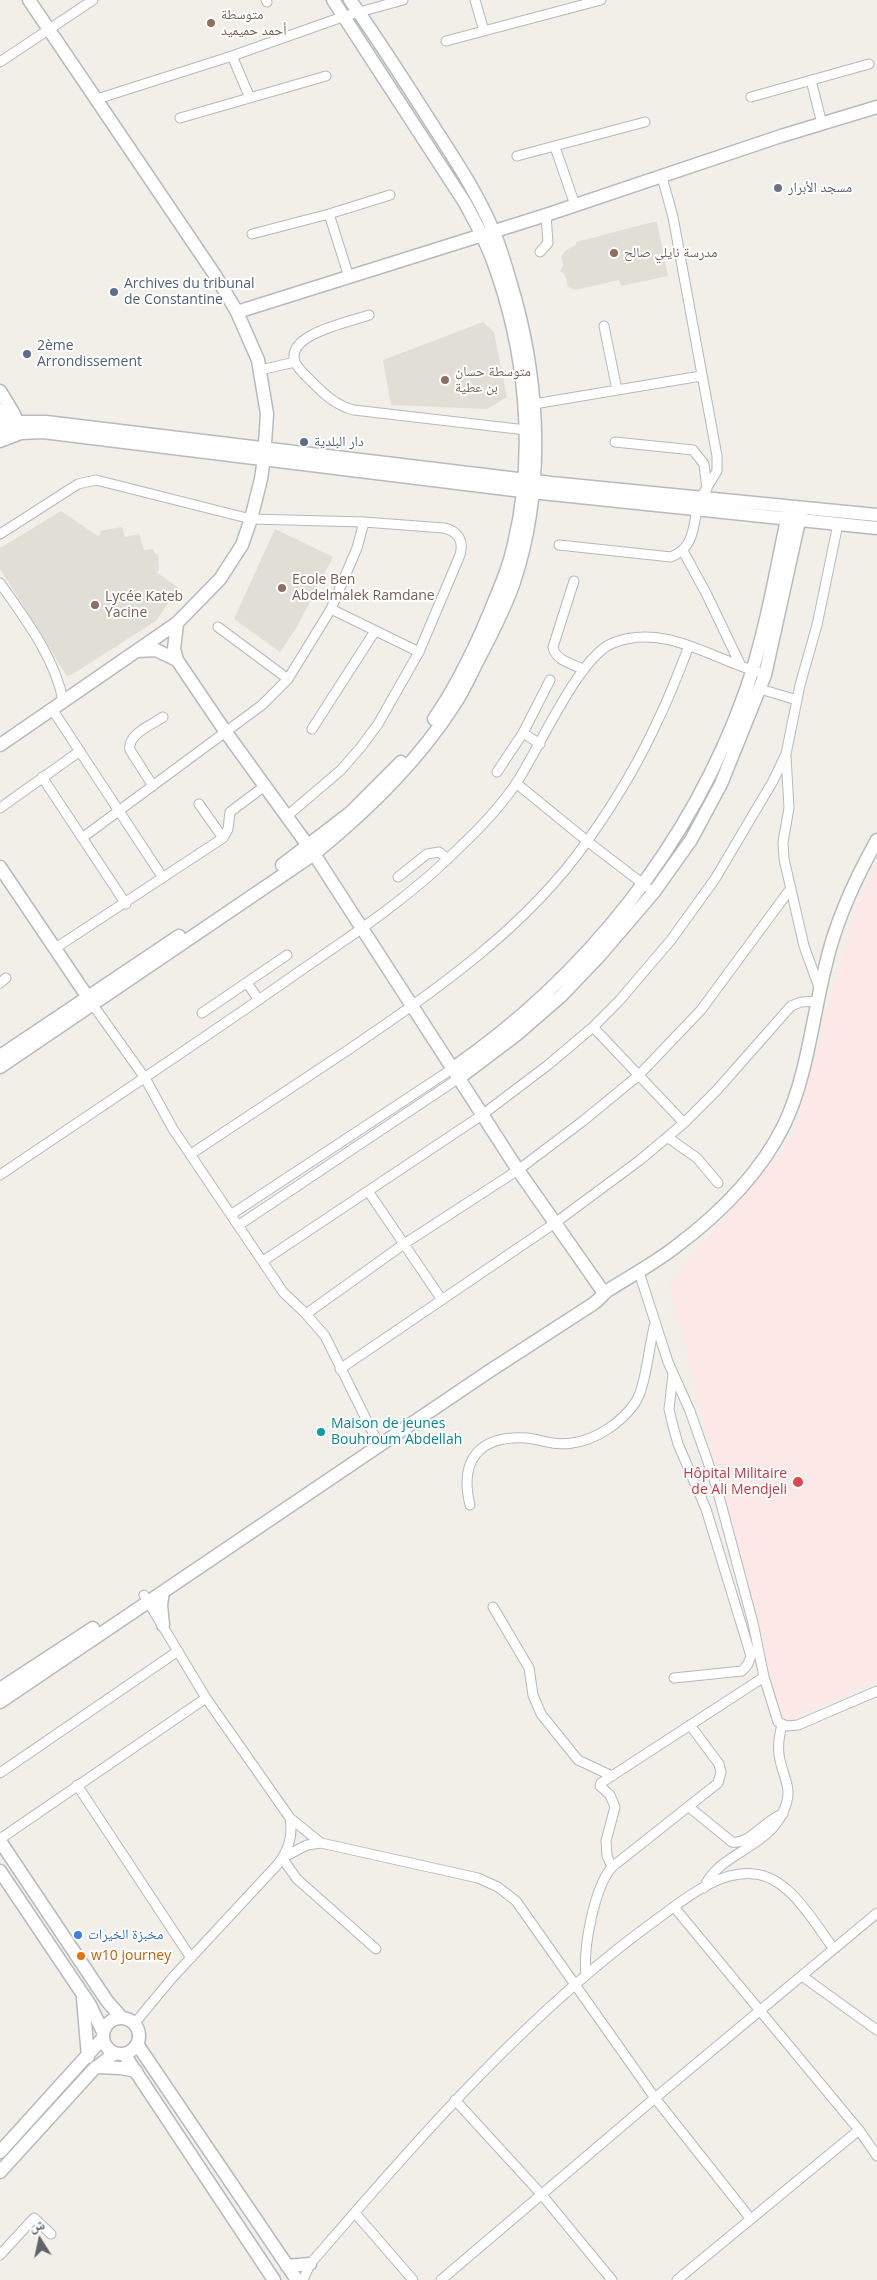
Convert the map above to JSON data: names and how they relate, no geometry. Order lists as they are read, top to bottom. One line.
{"places":["متوسطة أحمد حميميد","مسجد الأبرار","مدرسة نايلي صالح","Archives du tribunal de Constantine","2ème Arrondissement","متوسطة حسان بن عطية","دار البلدية","Ecole Ben Abdelmalek Ramdane","Lycée Kateb Yacine","Maison de jeunes Bouhroum Abdellah","Hôpital Militaire de Ali Mendjeli","مخبزة الخيرات","w10 journey"],"north":"top"}
